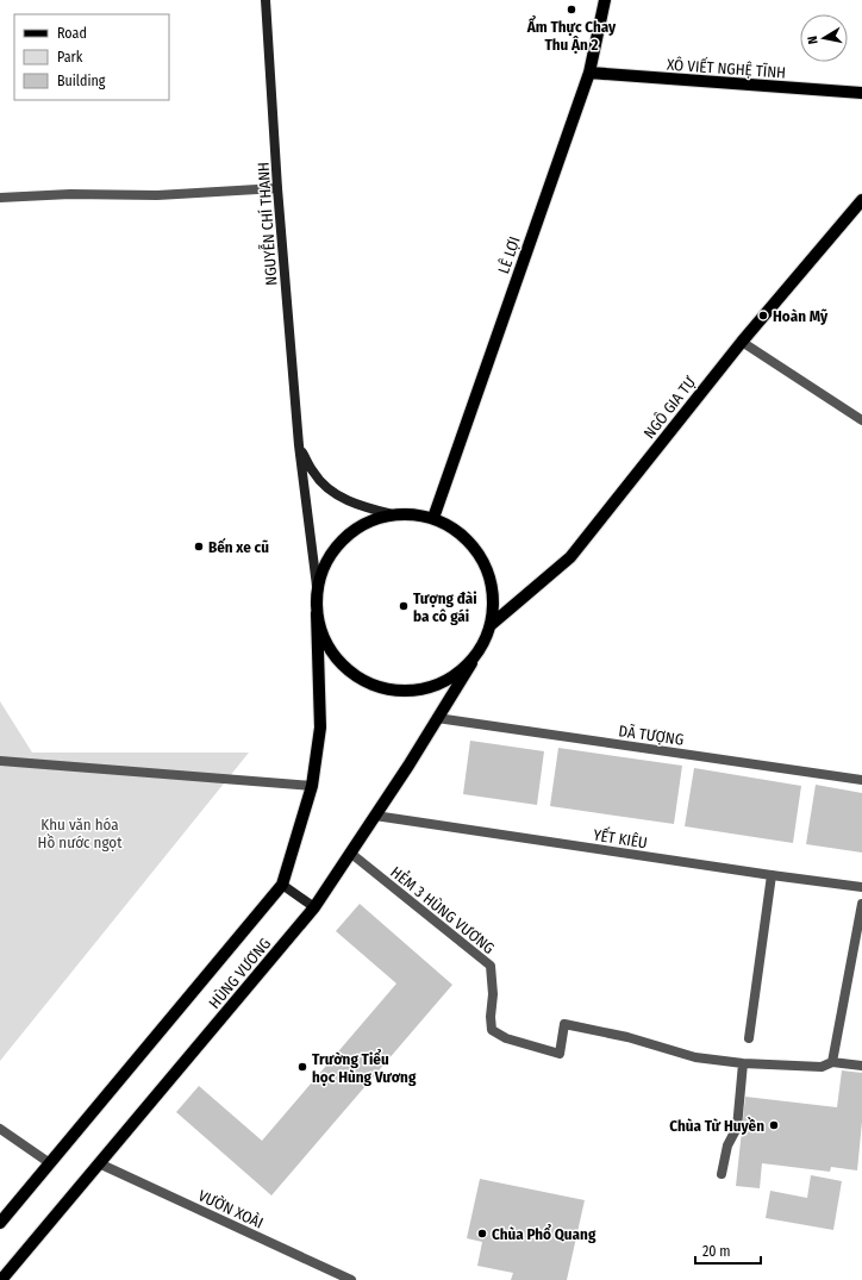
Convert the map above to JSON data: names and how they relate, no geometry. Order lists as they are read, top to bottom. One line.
{"streets":{"main road":["XÔ VIẾT NGHỆ TĨNH","NGUYỄN CHÍ THANH","LÊ LỢI","NGÔ GIA TỰ","HÙNG VƯƠNG"],"street":["DÃ TƯỢNG","YẾT KIÊU","HẺM 3 HÙNG VƯƠNG","VƯỜN XOÀI"]},"crossings":[["XÔ VIẾT NGHỆ TĨNH","LÊ LỢI"],["NGÔ GIA TỰ","HÙNG VƯƠNG"],["DÃ TƯỢNG","HÙNG VƯƠNG"],["YẾT KIÊU","HÙNG VƯƠNG"],["HẺM 3 HÙNG VƯƠNG","HÙNG VƯƠNG"],["HÙNG VƯƠNG","VƯỜN XOÀI"]],"parks":["Khu văn hóa Hồ nước ngọt"],"places":["Ẩm Thực Chay Thu Ận 2","Hoàn Mỹ","Bến xe cũ","Tượng đài ba cô gái","Trường Tiểu học Hùng Vương","Chùa Từ Huyền","Chùa Phổ Quang"],"legend":["Road","Park","Building"],"scale_bar":"20 m","north":"left"}
